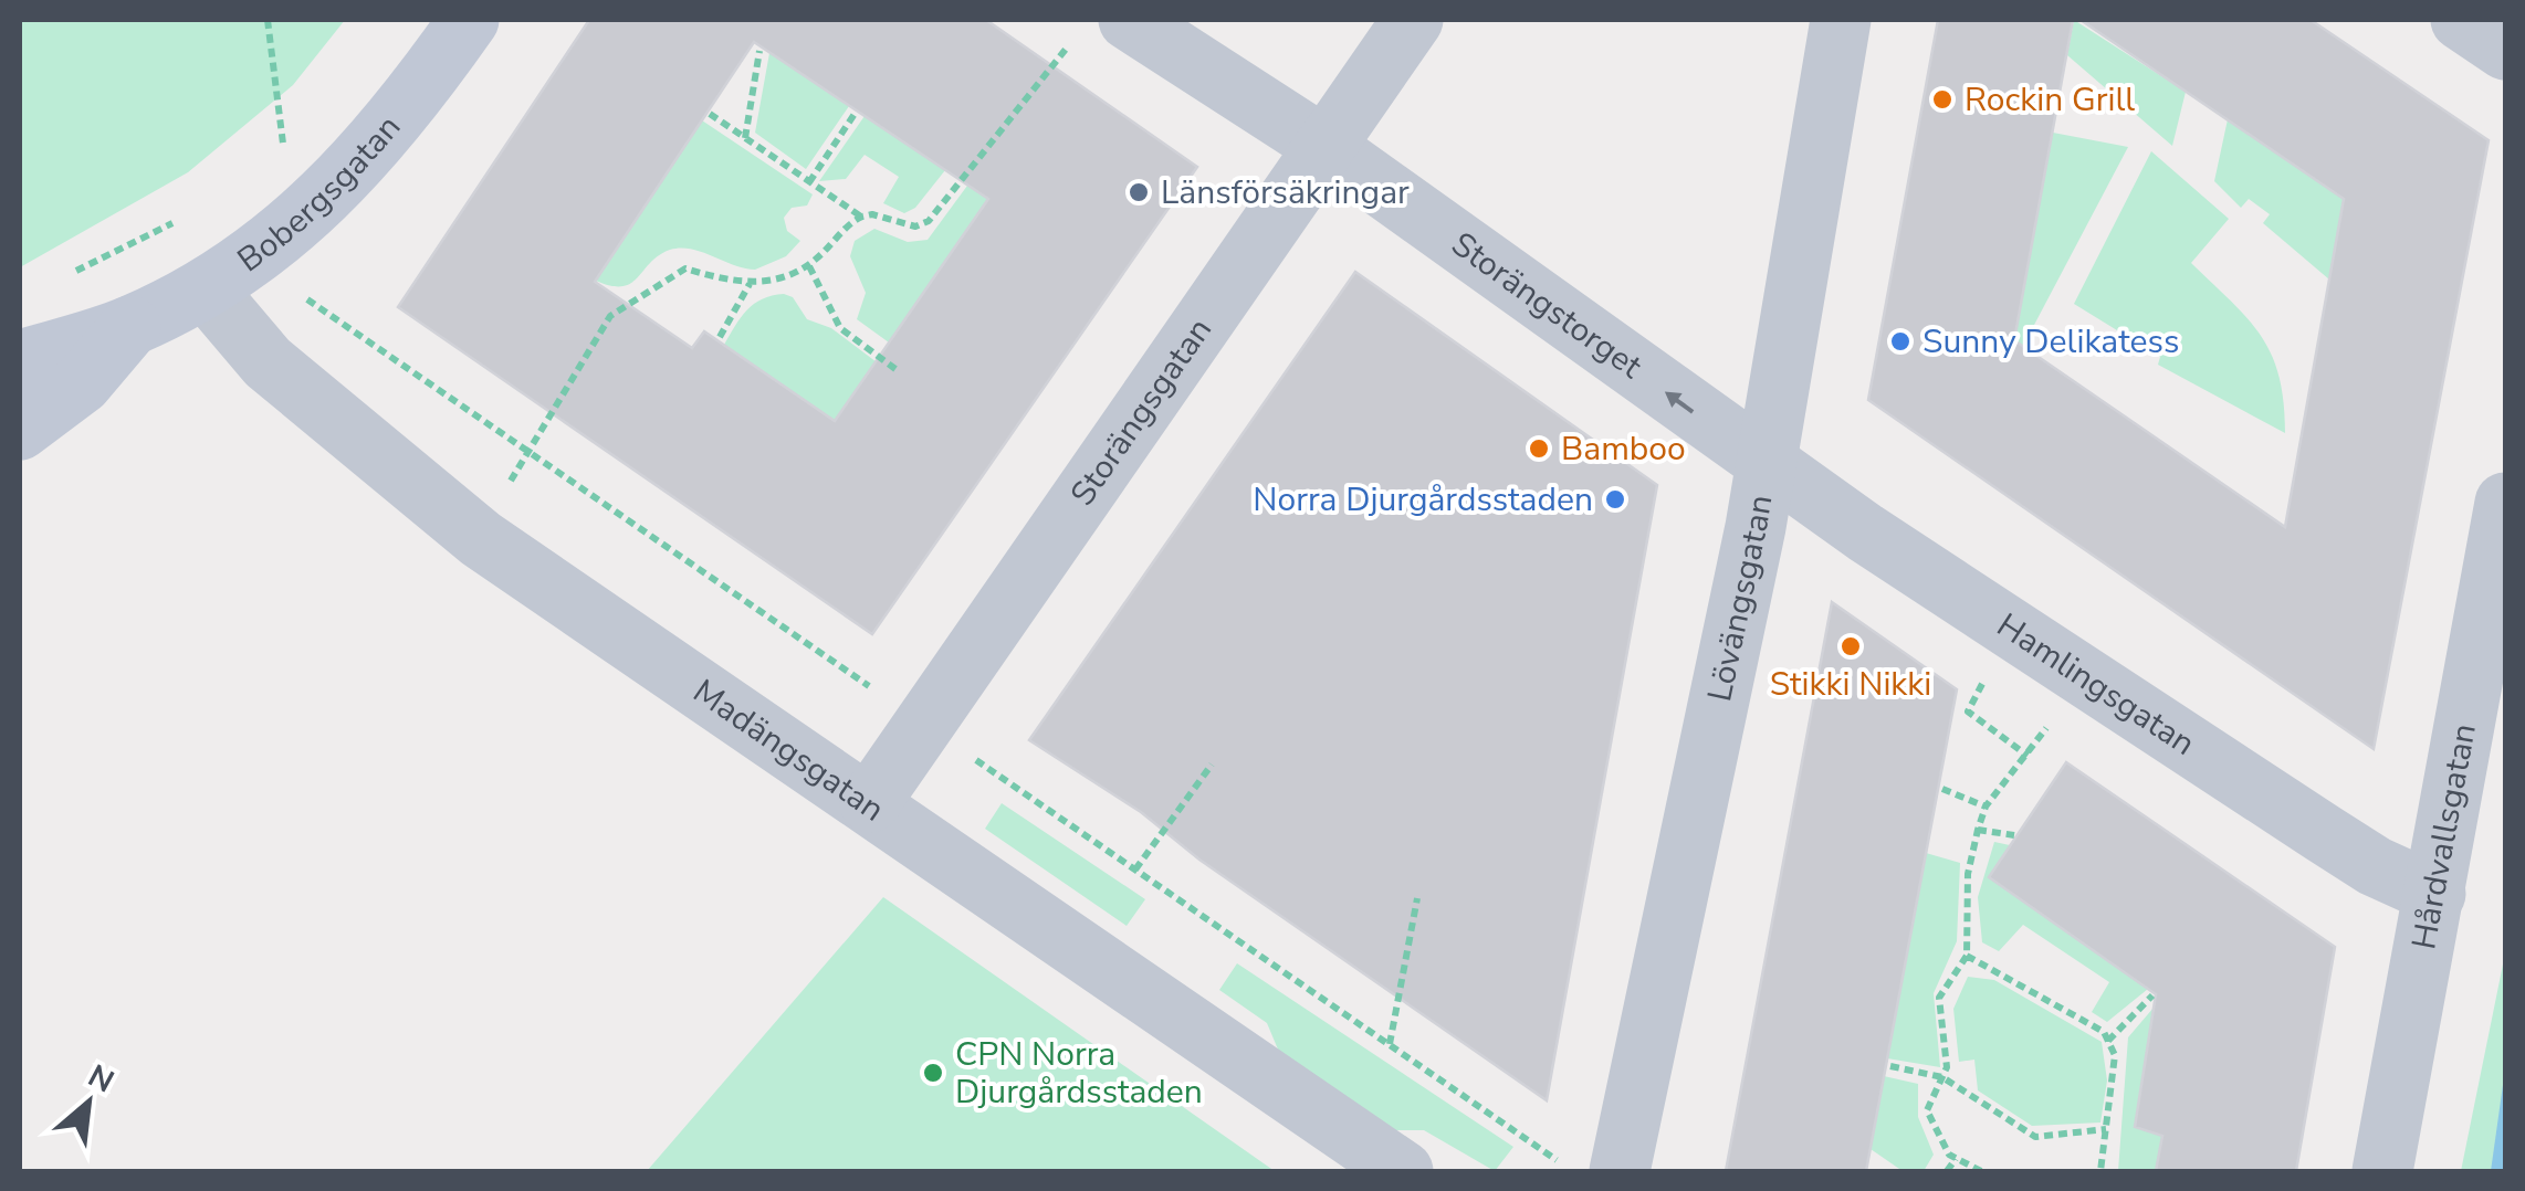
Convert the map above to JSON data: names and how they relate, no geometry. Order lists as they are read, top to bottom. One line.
{"streets":{"street":["Bobergsgatan","Storängstorget","Storängsgatan","Lövängsgatan","Hamlingsgatan","Madängsgatan","Hårdvallsgatan"]},"crossings":[["Bobergsgatan","Madängsgatan"],["Storängstorget","Storängsgatan"],["Storängstorget","Lövängsgatan"],["Storängstorget","Hamlingsgatan"],["Storängsgatan","Madängsgatan"],["Lövängsgatan","Hamlingsgatan"],["Hamlingsgatan","Hårdvallsgatan"]],"one_way":["Storängstorget"],"places":["Rockin Grill","Länsförsäkringar","Sunny Delikatess","Bamboo","Norra Djurgårdsstaden","Stikki Nikki","CPN Norra Djurgårdsstaden"],"north":"top right"}
